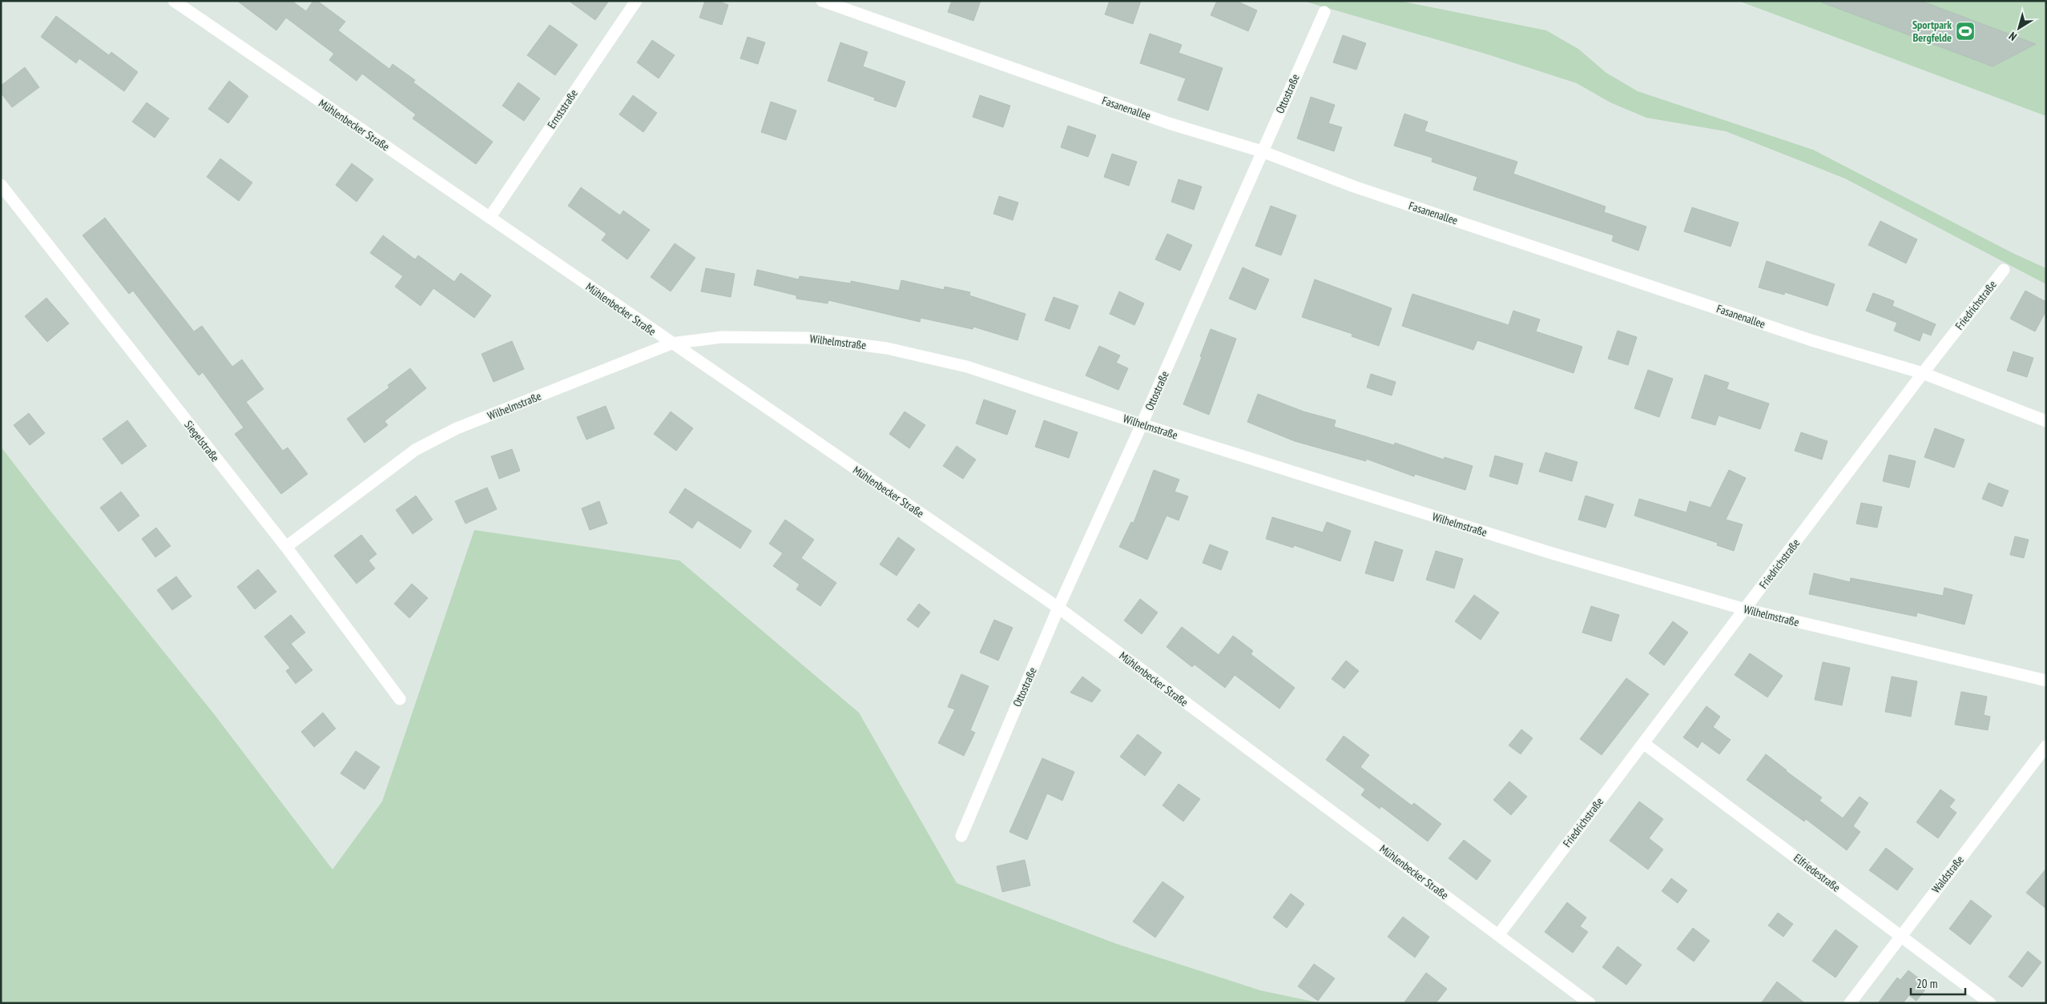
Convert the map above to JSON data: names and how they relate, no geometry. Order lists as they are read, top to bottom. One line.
{"streets":{"street":["Ottostraße","Fasanenallee","Ernststraße","Mühlenbecker Straße","Friedrichstraße","Wilhelmstraße","Siegelstraße","Elfriedestraße","Waldstraße"]},"crossings":[["Ottostraße","Fasanenallee"],["Ottostraße","Mühlenbecker Straße"],["Ottostraße","Wilhelmstraße"],["Fasanenallee","Friedrichstraße"],["Ernststraße","Mühlenbecker Straße"],["Mühlenbecker Straße","Friedrichstraße"],["Mühlenbecker Straße","Wilhelmstraße"],["Friedrichstraße","Wilhelmstraße"],["Friedrichstraße","Elfriedestraße"],["Wilhelmstraße","Siegelstraße"],["Elfriedestraße","Waldstraße"]],"places":{"sports":["Sportpark Bergfelde"]},"scale_bar":"20 m","north":"bottom left"}
